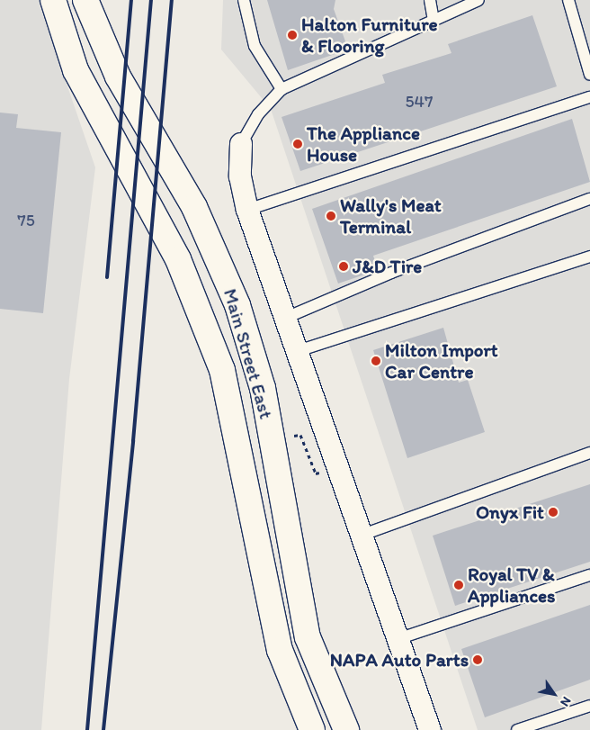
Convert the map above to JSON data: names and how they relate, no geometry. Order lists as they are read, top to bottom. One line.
{"streets":{"main road":["Main Street East"]},"places":["Halton Furniture & Flooring","The Appliance House","Wally's Meat Terminal","J&D Tire","Milton Import Car Centre","Onyx Fit","Royal TV & Appliances","NAPA Auto Parts"],"house_numbers":["547","75"],"north":"bottom right"}
